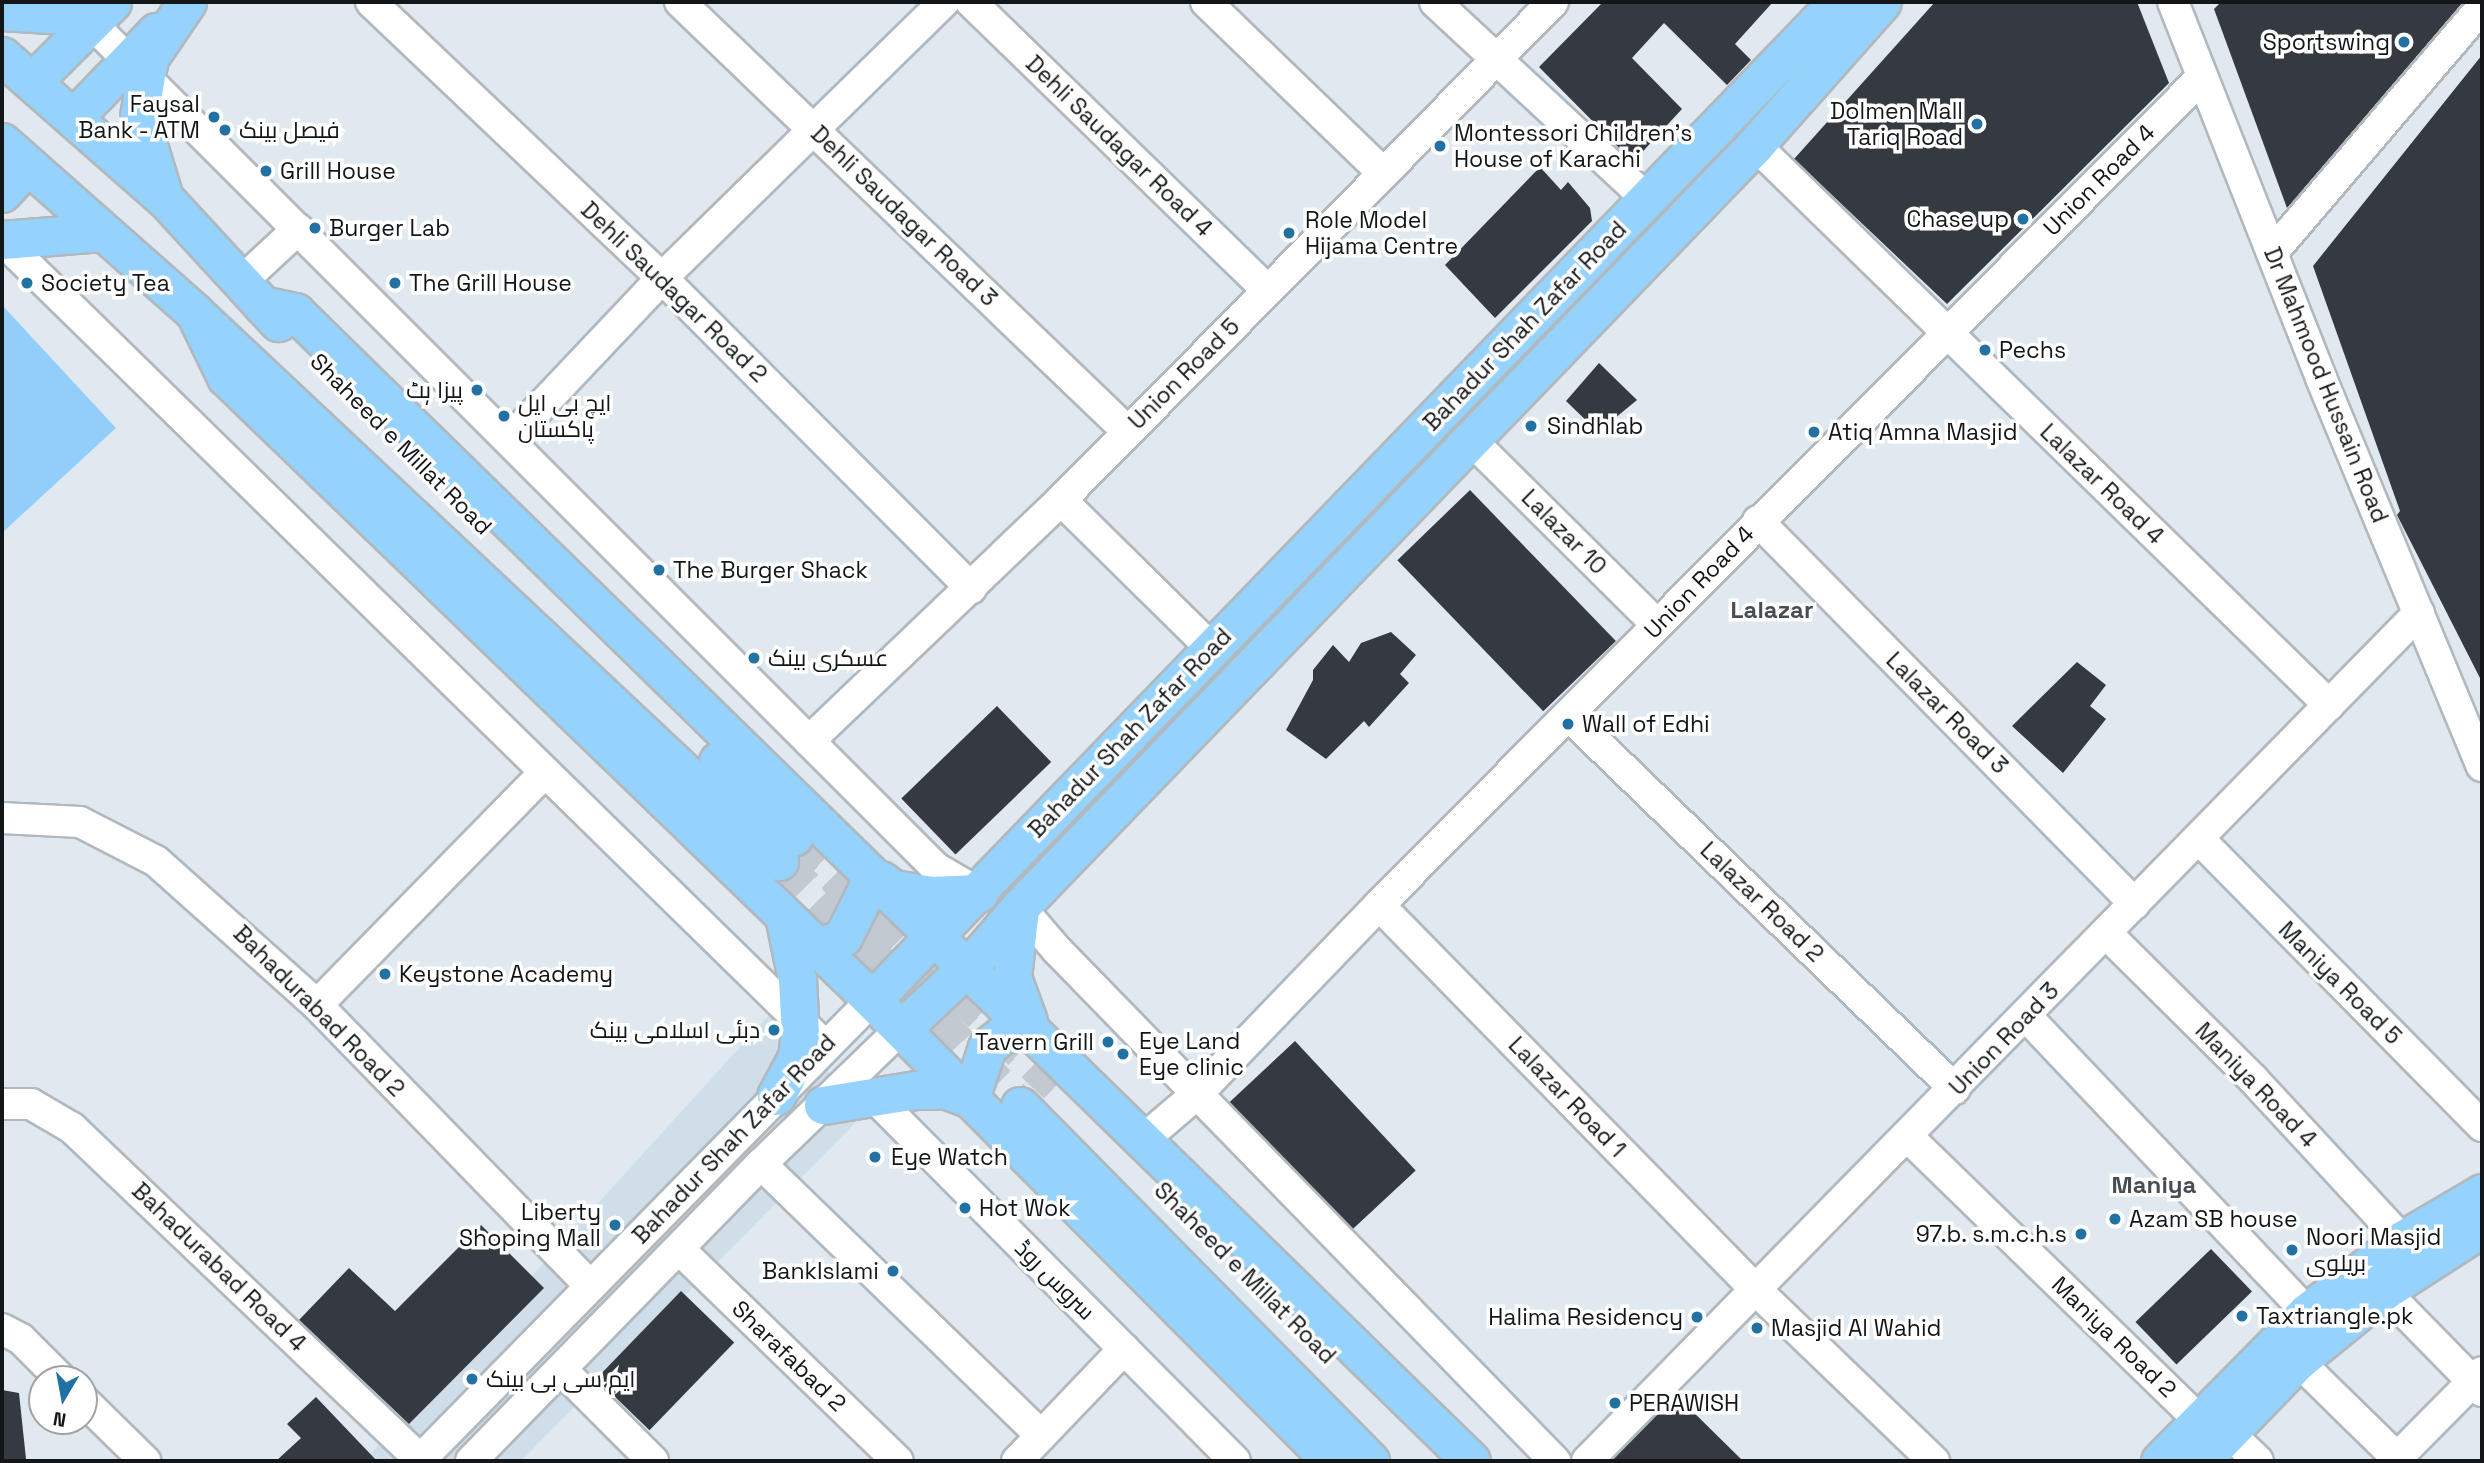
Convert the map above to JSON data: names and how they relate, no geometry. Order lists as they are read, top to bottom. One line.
{"streets":{"main road":["Bahadur Shah Zafar Road","Shaheed e Millat Road"],"street":["Dehli Saudagar Road 4","Union Road 4","Dehli Saudagar Road 3","Dehli Saudagar Road 2","Union Road 5","Dr Mahmood Hussain Road","Lalazar Road 4","Lalazar 10","Lalazar Road 3","Lalazar Road 2","Maniya Road 5","Bahadurabad Road 2","Union Road 3","Maniya Road 4","Lalazar Road 1","Bahadurabad Road 4","سروس روڈ","Maniya Road 2","Sharafabad 2"]},"crossings":[["Dehli Saudagar Road 4","Union Road 5"],["Union Road 4","Dr Mahmood Hussain Road"],["Union Road 4","Lalazar Road 4"],["Union Road 4","Lalazar 10"],["Union Road 4","Lalazar Road 3"],["Union Road 4","Lalazar Road 2"],["Union Road 4","Lalazar Road 1"],["Dehli Saudagar Road 3","Union Road 5"],["Dehli Saudagar Road 2","Union Road 5"],["Bahadur Shah Zafar Road","Lalazar Road 4"],["Bahadur Shah Zafar Road","Lalazar 10"],["Bahadur Shah Zafar Road","Bahadurabad Road 2"],["Bahadur Shah Zafar Road","Bahadurabad Road 4"],["Bahadur Shah Zafar Road","Sharafabad 2"],["Dr Mahmood Hussain Road","Union Road 3"],["Lalazar Road 4","Union Road 3"],["Lalazar Road 3","Union Road 3"],["Lalazar Road 2","Union Road 3"],["Maniya Road 5","Union Road 3"],["Union Road 3","Maniya Road 4"],["Union Road 3","Lalazar Road 1"],["Union Road 3","Maniya Road 2"]],"districts":["Lalazar","Maniya"],"places":["Sportswing","Faysal Bank - ATM","Dolmen Mall Tariq Road","فیصل بینک","Montessori Children's House of Karachi","Grill House","Chase up","Burger Lab","Role Model Hijama Centre","Society Tea","The Grill House","Pechs","پیزا ہٹ","ایچ بی ایل پاکستان","Sindhlab","Atiq Amna Masjid","The Burger Shack","عسکری بینک","Wall of Edhi","Keystone Academy","دبئی اسلامی بینک","Tavern Grill","Eye Land Eye clinic","Eye Watch","Hot Wok","Azam SB house","Liberty Shoping Mall","97.b. s.m.c.h.s","Noori Masjid بریلوی","BankIslami","Taxtriangle.pk","Halima Residency","Masjid Al Wahid","ایم سی بی بینک","PERAWISH"],"north":"bottom"}
